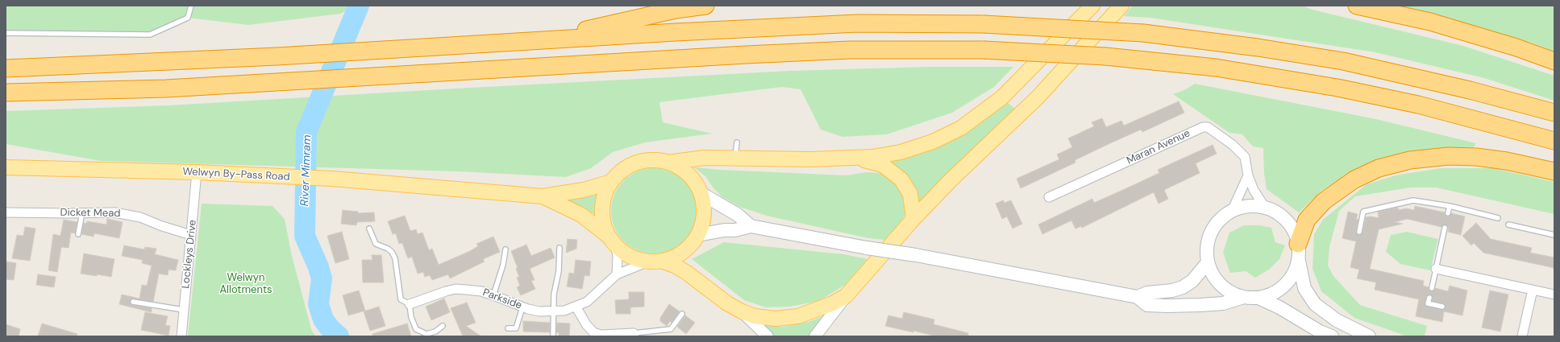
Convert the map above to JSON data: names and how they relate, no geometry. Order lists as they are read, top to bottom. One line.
{"streets":{"main road":["Welwyn By-Pass Road"],"street":["Maran Avenue","Dicket Mead","Lockleys Drive","Parkside"]},"crossings":[["Welwyn By-Pass Road","Lockleys Drive"],["Welwyn By-Pass Road","Parkside"],["Dicket Mead","Lockleys Drive"]],"water":["River Mimram"],"parks":["Welwyn Allotments"]}
